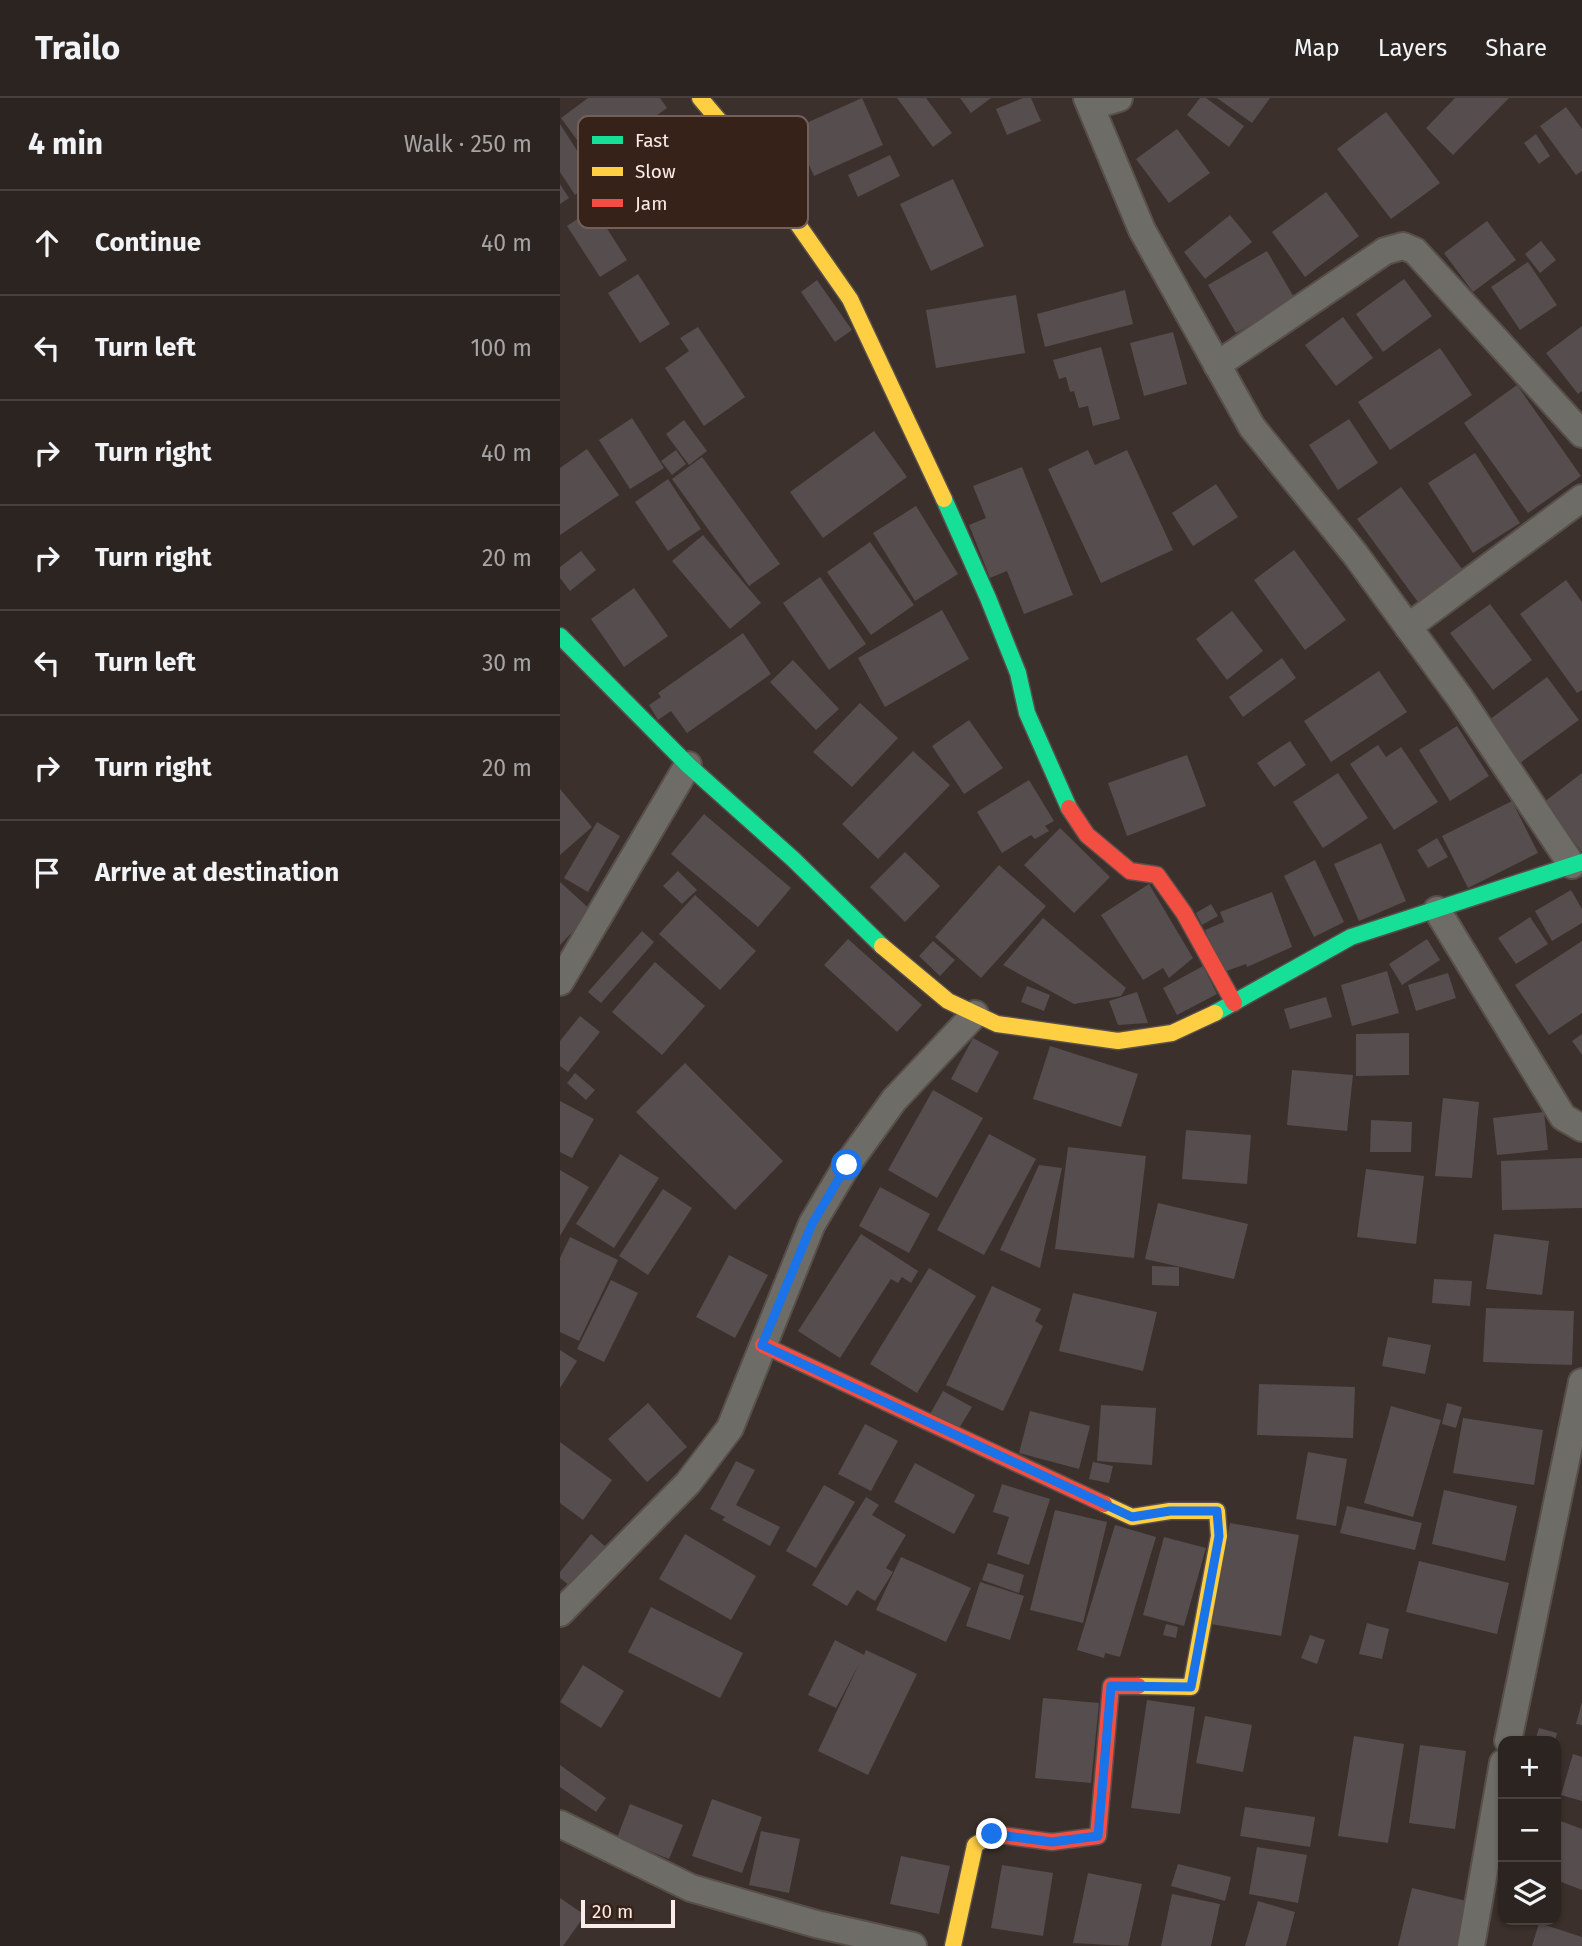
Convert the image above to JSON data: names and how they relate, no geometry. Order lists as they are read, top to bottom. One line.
{"legend":["Fast","Slow","Jam"],"scale_bar":"20 m","page":{"header":"Trailo","nav":["Map","Layers","Share"],"heading":["4 min","Walk · 250 m"],"list":[["Continue","40 m"],["Turn left","100 m"],["Turn right","40 m"],["Turn right","20 m"],["Turn left","30 m"],["Turn right","20 m"],"Arrive at destination"],"map_buttons":["+","−"],"scale":"20 m"}}
